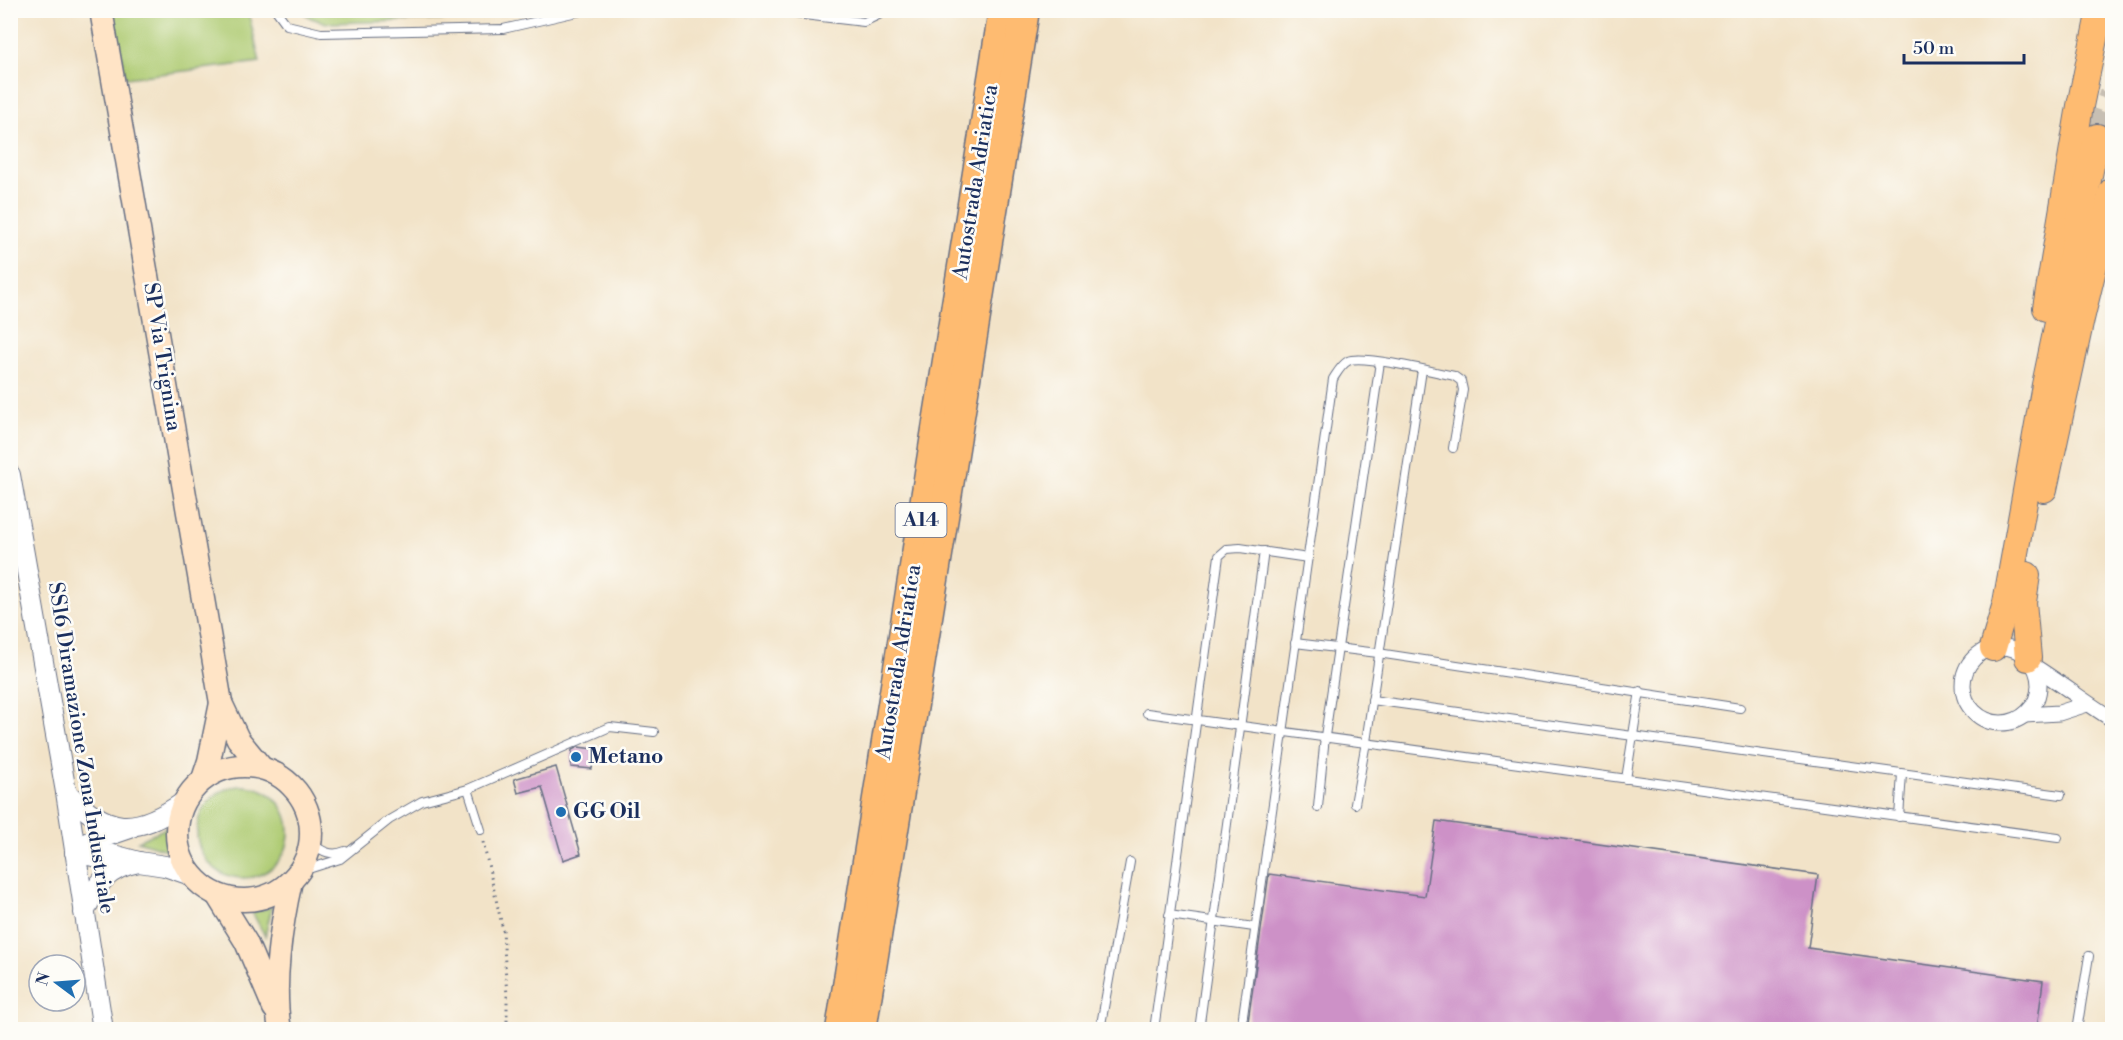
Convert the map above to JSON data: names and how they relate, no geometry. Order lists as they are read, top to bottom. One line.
{"streets":{"highway":["Autostrada Adriatica","A14"],"main road":["SP Via Trignina"],"street":["SS16 Diramazione Zona Industriale"]},"places":["Metano","GG Oil"],"scale_bar":"50 m","north":"left"}
